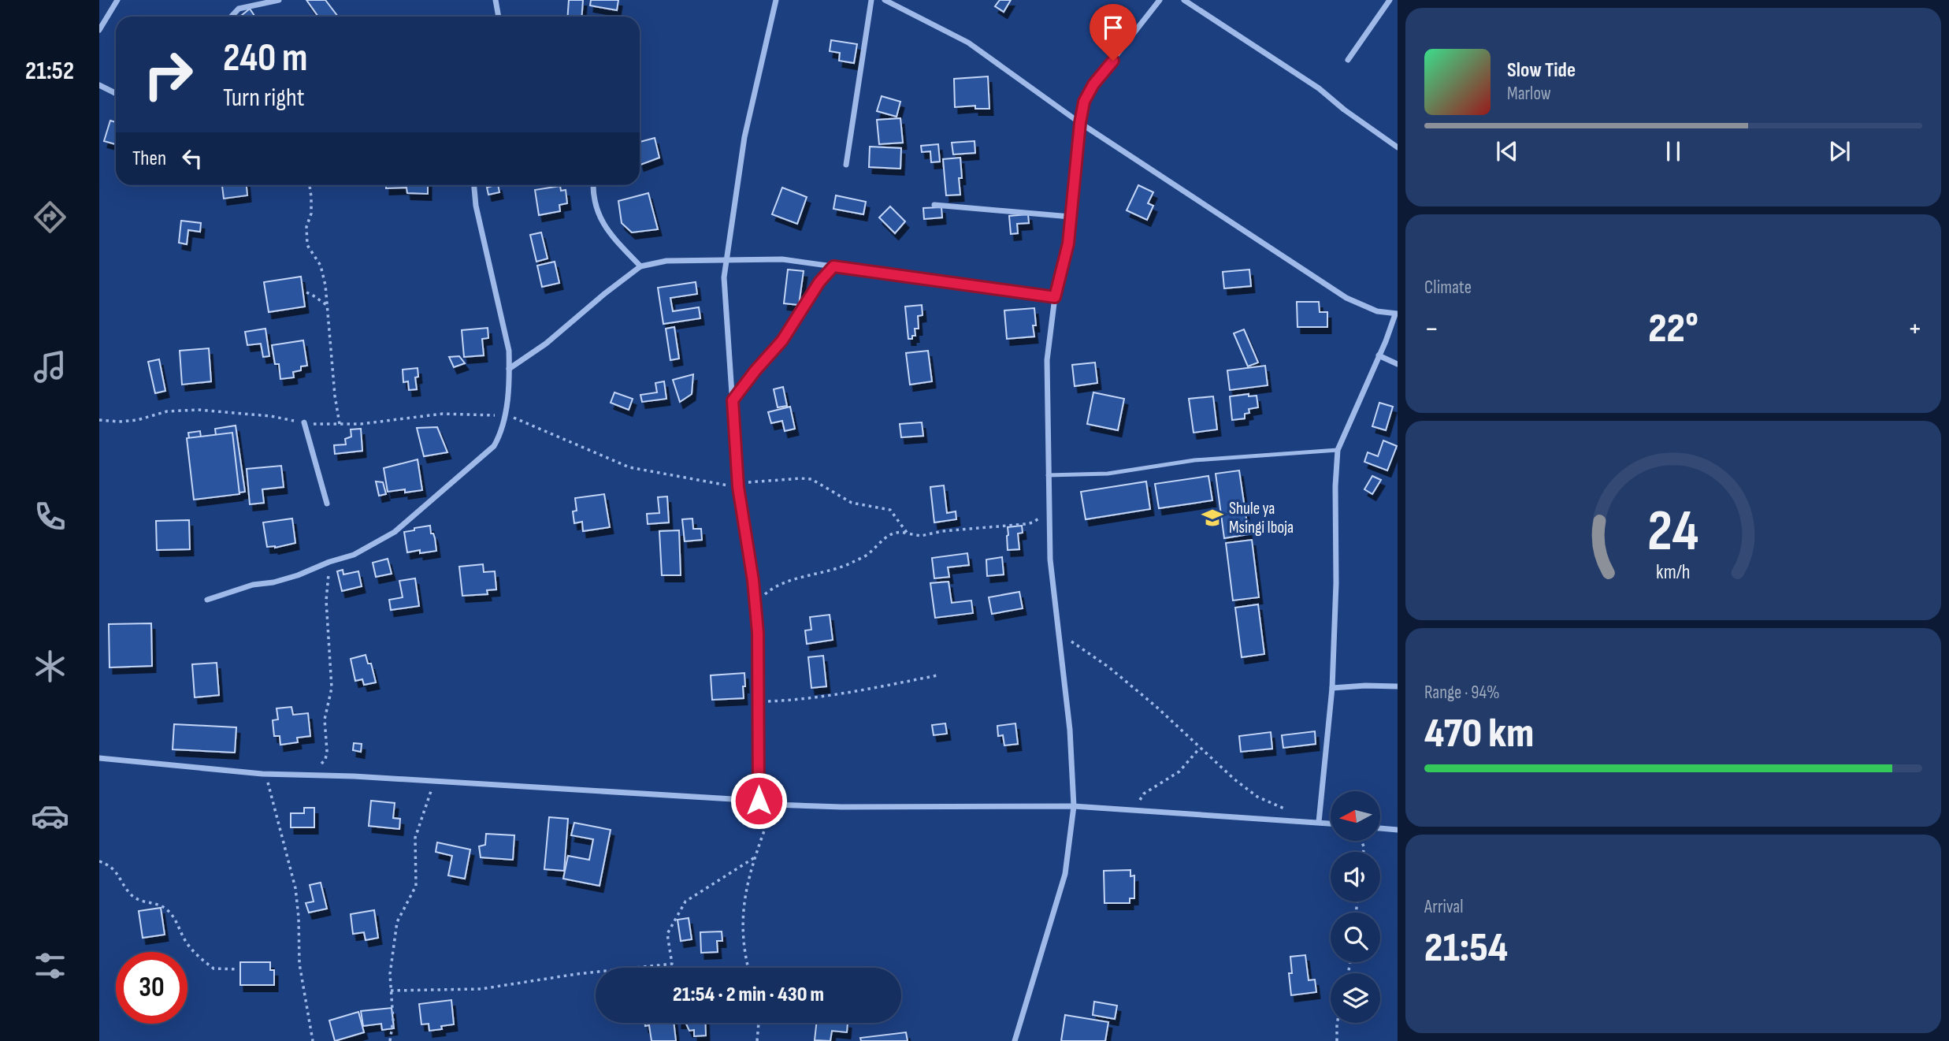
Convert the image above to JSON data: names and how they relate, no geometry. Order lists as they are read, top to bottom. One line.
{"places":{"school or university":["Shule ya Msingi Iboja"]},"north":"left","page":{"tabs":"21:52","turn":["240 m","Turn right"],"song":["Slow Tide","Marlow"],"then":"Then","tile":["Climate",["Range · 94%","470 km"],["Arrival","21:54"]],"heat":["−","22°","+"],"limit":"30","trip":"21:54 · 2 min · 430 m","gauge":["24","km/h"]}}
